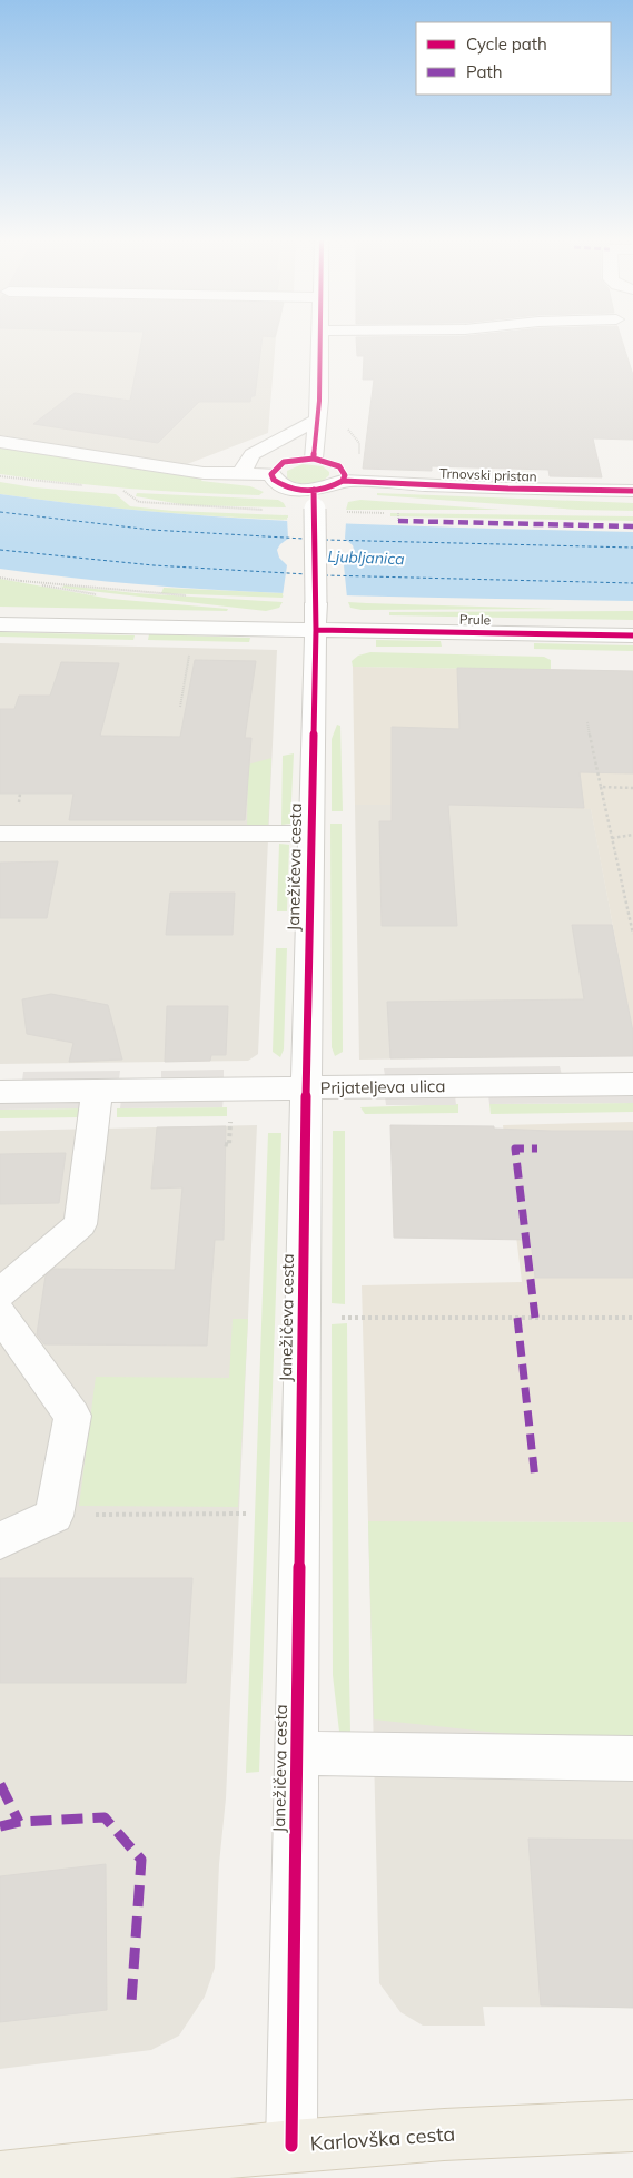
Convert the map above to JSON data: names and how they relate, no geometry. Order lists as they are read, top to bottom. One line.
{"streets":{"main road":["Karlovška cesta"],"street":["Trnovski pristan","Prule","Janežičeva cesta","Prijateljeva ulica"]},"crossings":[["Prule","Janežičeva cesta"],["Janežičeva cesta","Prijateljeva ulica"],["Janežičeva cesta","Karlovška cesta"]],"water":["Ljubljanica"],"legend":["Cycle path","Path"]}
